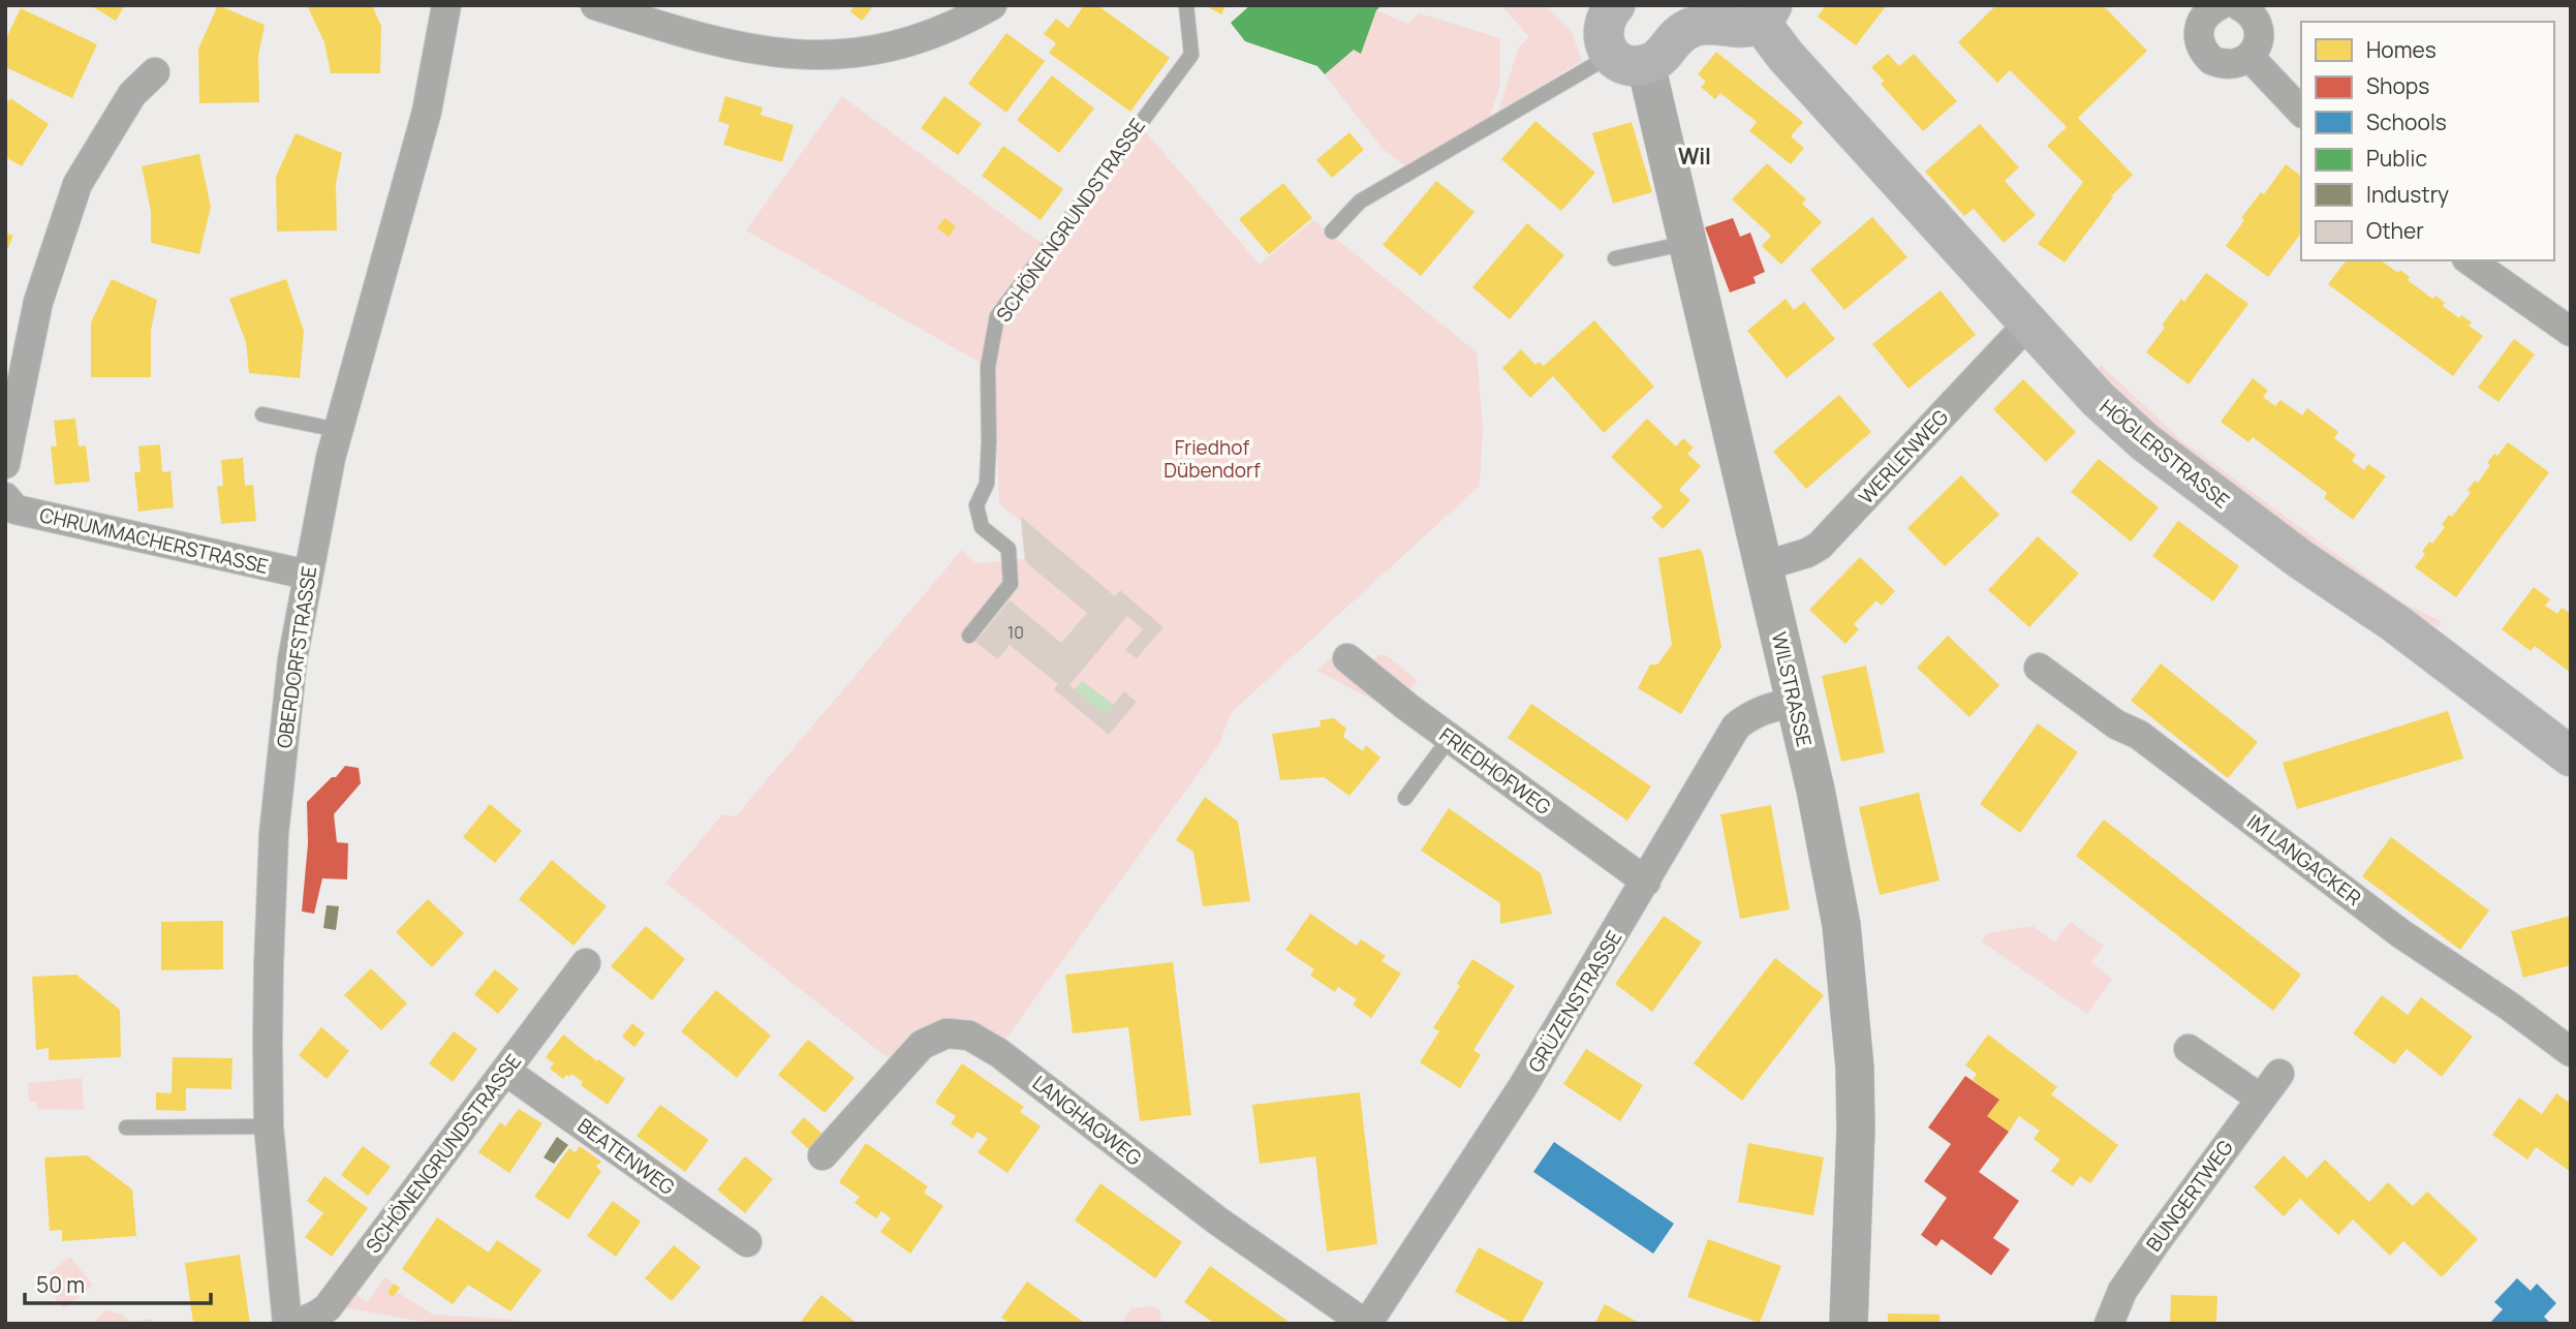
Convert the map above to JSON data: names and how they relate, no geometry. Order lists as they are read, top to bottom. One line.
{"streets":{"main road":["HÖGLERSTRASSE"],"street":["SCHÖNENGRUNDSTRASSE","WERLENWEG","CHRUMMACHERSTRASSE","OBERDORFSTRASSE","WILSTRASSE","FRIEDHOFWEG","IM LANGACKER","GRÜZENSTRASSE","LANGHAGWEG","BEATENWEG","BUNGERTWEG"]},"crossings":[["SCHÖNENGRUNDSTRASSE","OBERDORFSTRASSE"],["SCHÖNENGRUNDSTRASSE","BEATENWEG"],["HÖGLERSTRASSE","WERLENWEG"],["WERLENWEG","WILSTRASSE"],["CHRUMMACHERSTRASSE","OBERDORFSTRASSE"],["WILSTRASSE","GRÜZENSTRASSE"],["FRIEDHOFWEG","GRÜZENSTRASSE"],["GRÜZENSTRASSE","LANGHAGWEG"]],"districts":["Wil"],"parks":["Friedhof Dübendorf"],"house_numbers":["10"],"legend":["Homes","Shops","Schools","Public","Industry","Other"],"scale_bar":"50 m"}
